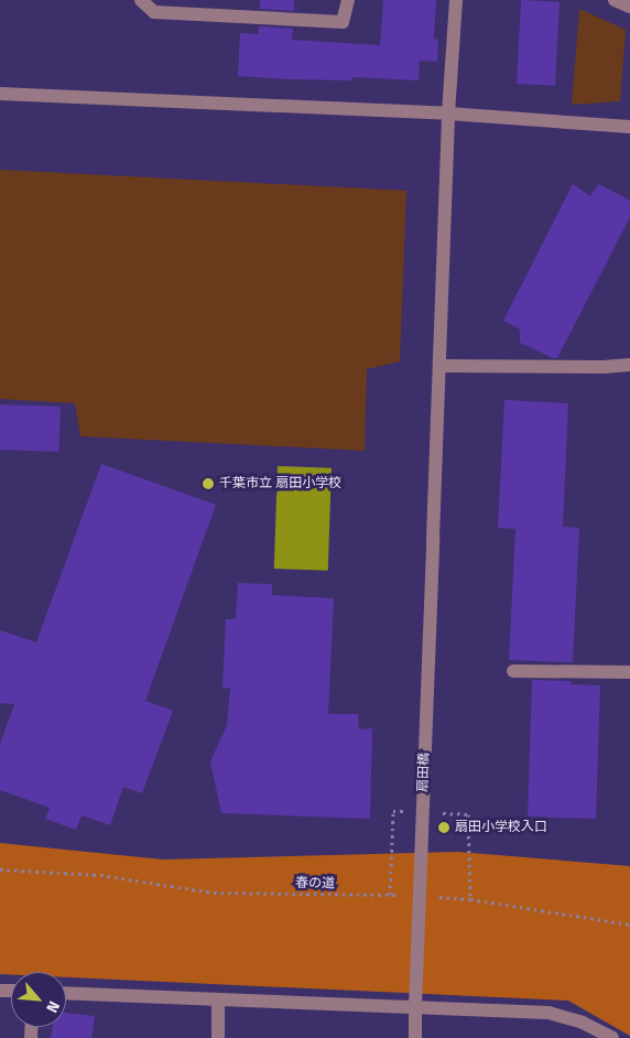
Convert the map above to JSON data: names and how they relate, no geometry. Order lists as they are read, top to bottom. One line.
{"streets":{"street":["扇田橋"],"path":["春の道"]},"places":["千葉市立 扇田小学校","扇田小学校入口"],"north":"bottom right"}
